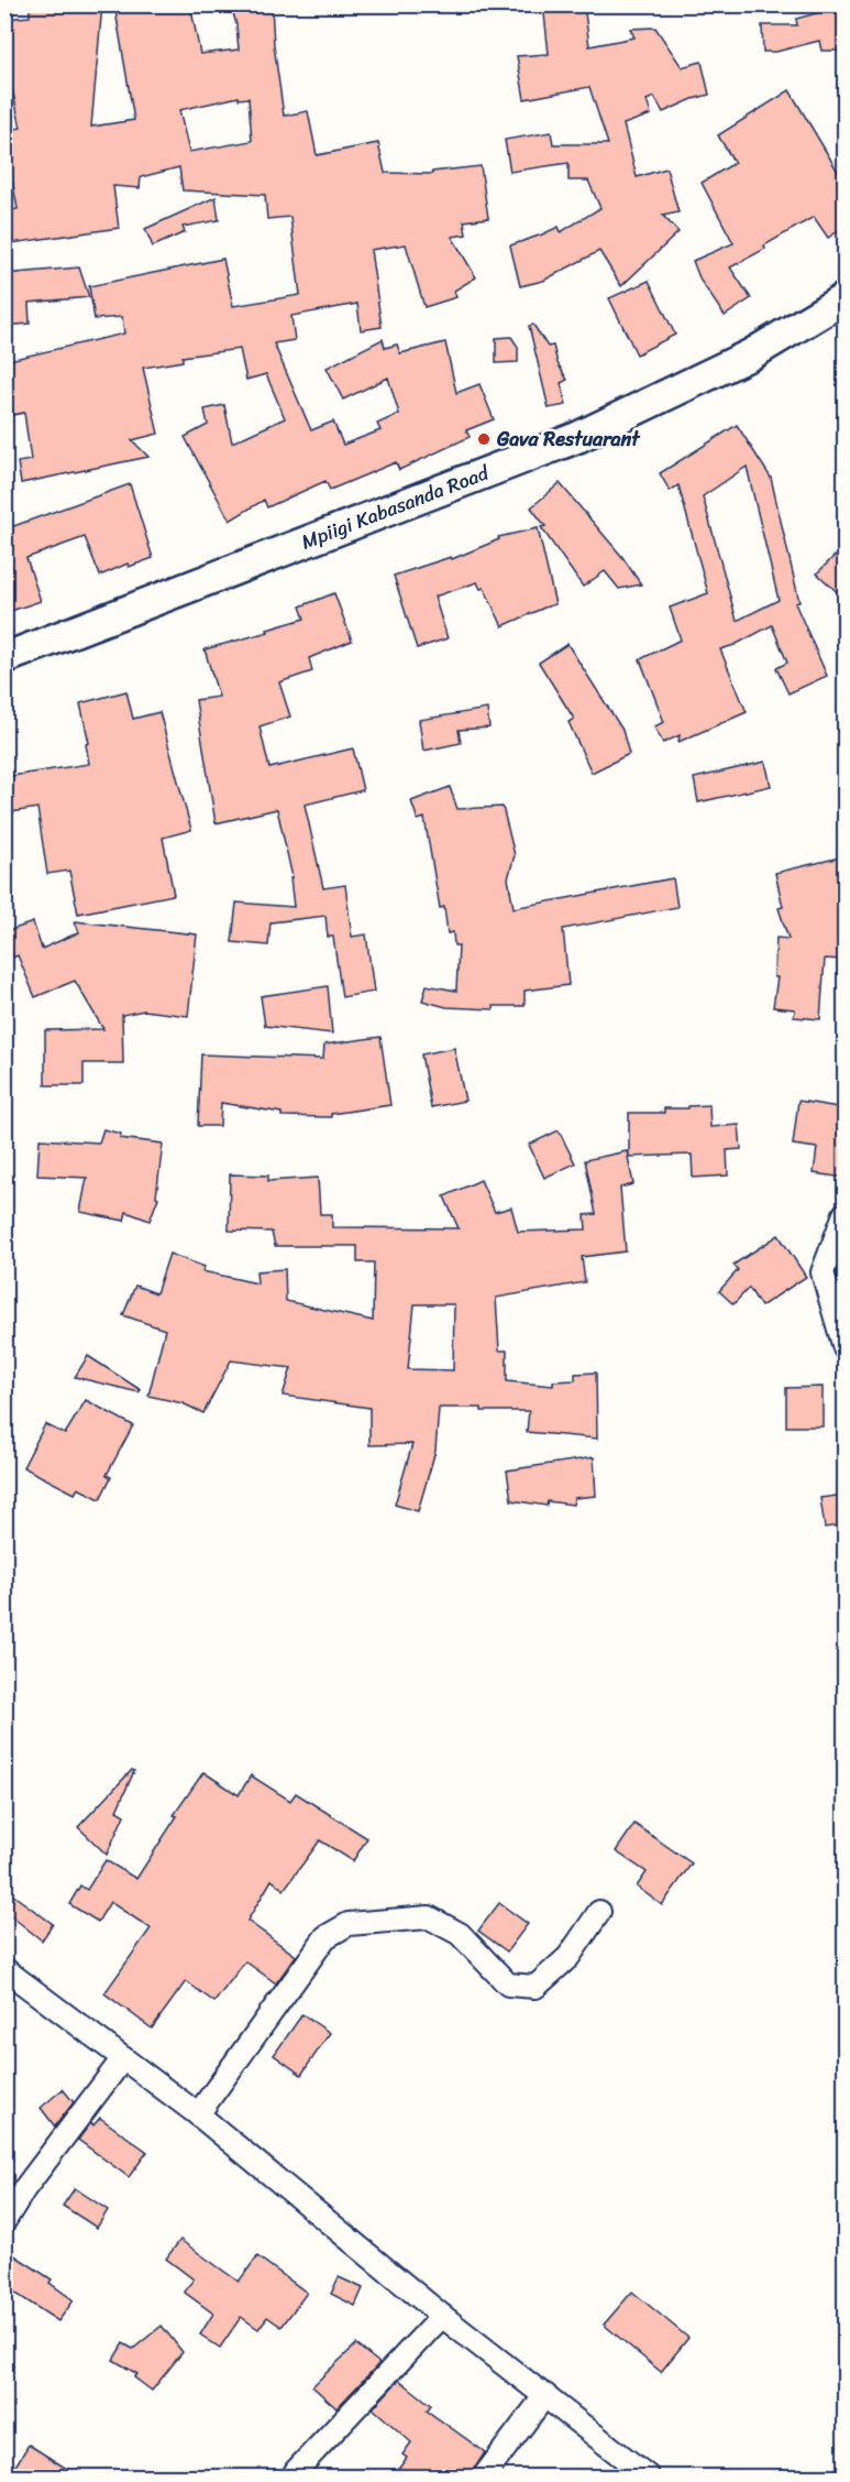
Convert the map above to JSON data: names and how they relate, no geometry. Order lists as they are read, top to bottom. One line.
{"streets":{"main road":["Mpiigi Kabasanda Road"]},"places":["Gava Restuarant"]}
